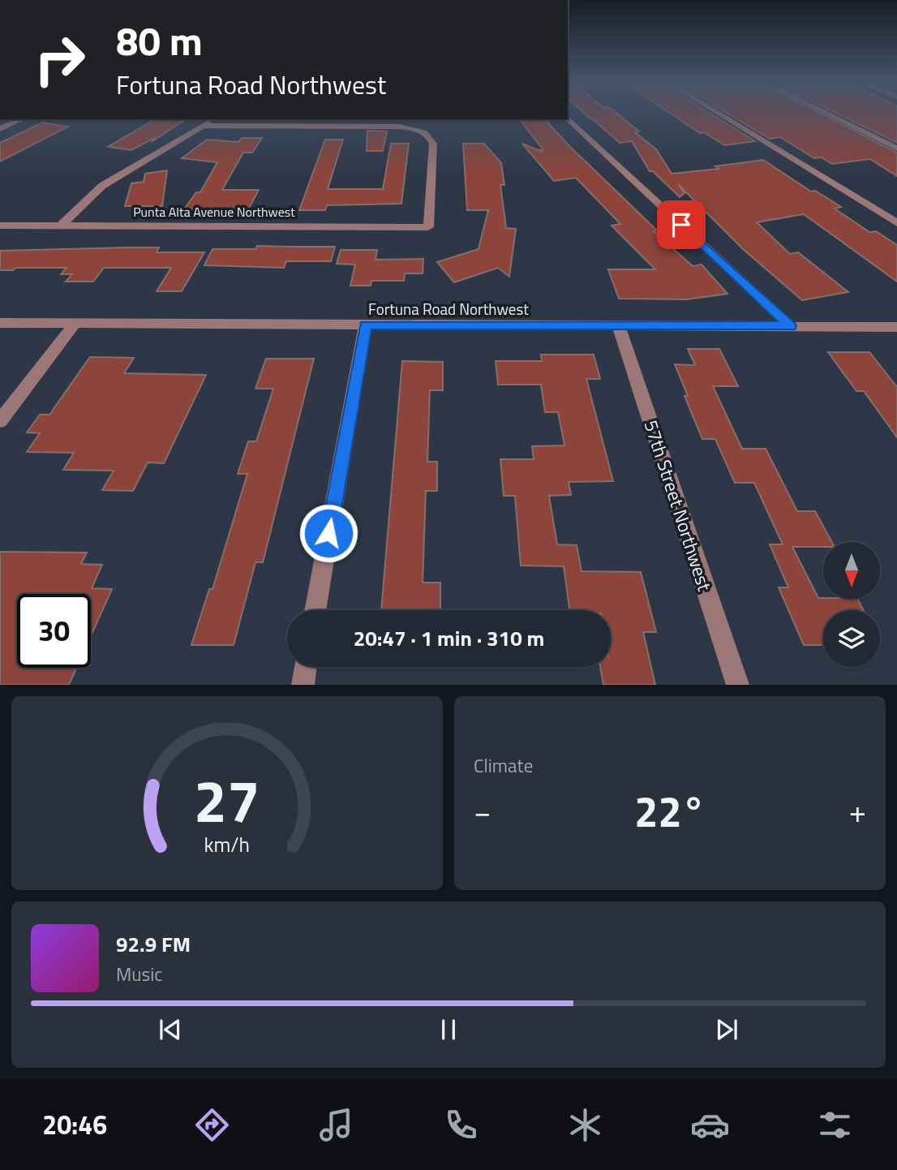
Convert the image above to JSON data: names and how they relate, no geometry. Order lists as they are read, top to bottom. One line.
{"streets":{"street":["Punta Alta Avenue Northwest","Fortuna Road Northwest","57th Street Northwest"]},"crossings":[["Fortuna Road Northwest","57th Street Northwest"]],"north":"bottom","page":{"turn":["80 m","Fortuna Road Northwest"],"limit":"30","trip":"20:47 · 1 min · 310 m","tile":"Climate","heat":["−","22°","+"],"song":["92.9 FM","Music"],"tabs":"20:46","gauge":["27","km/h"]}}
